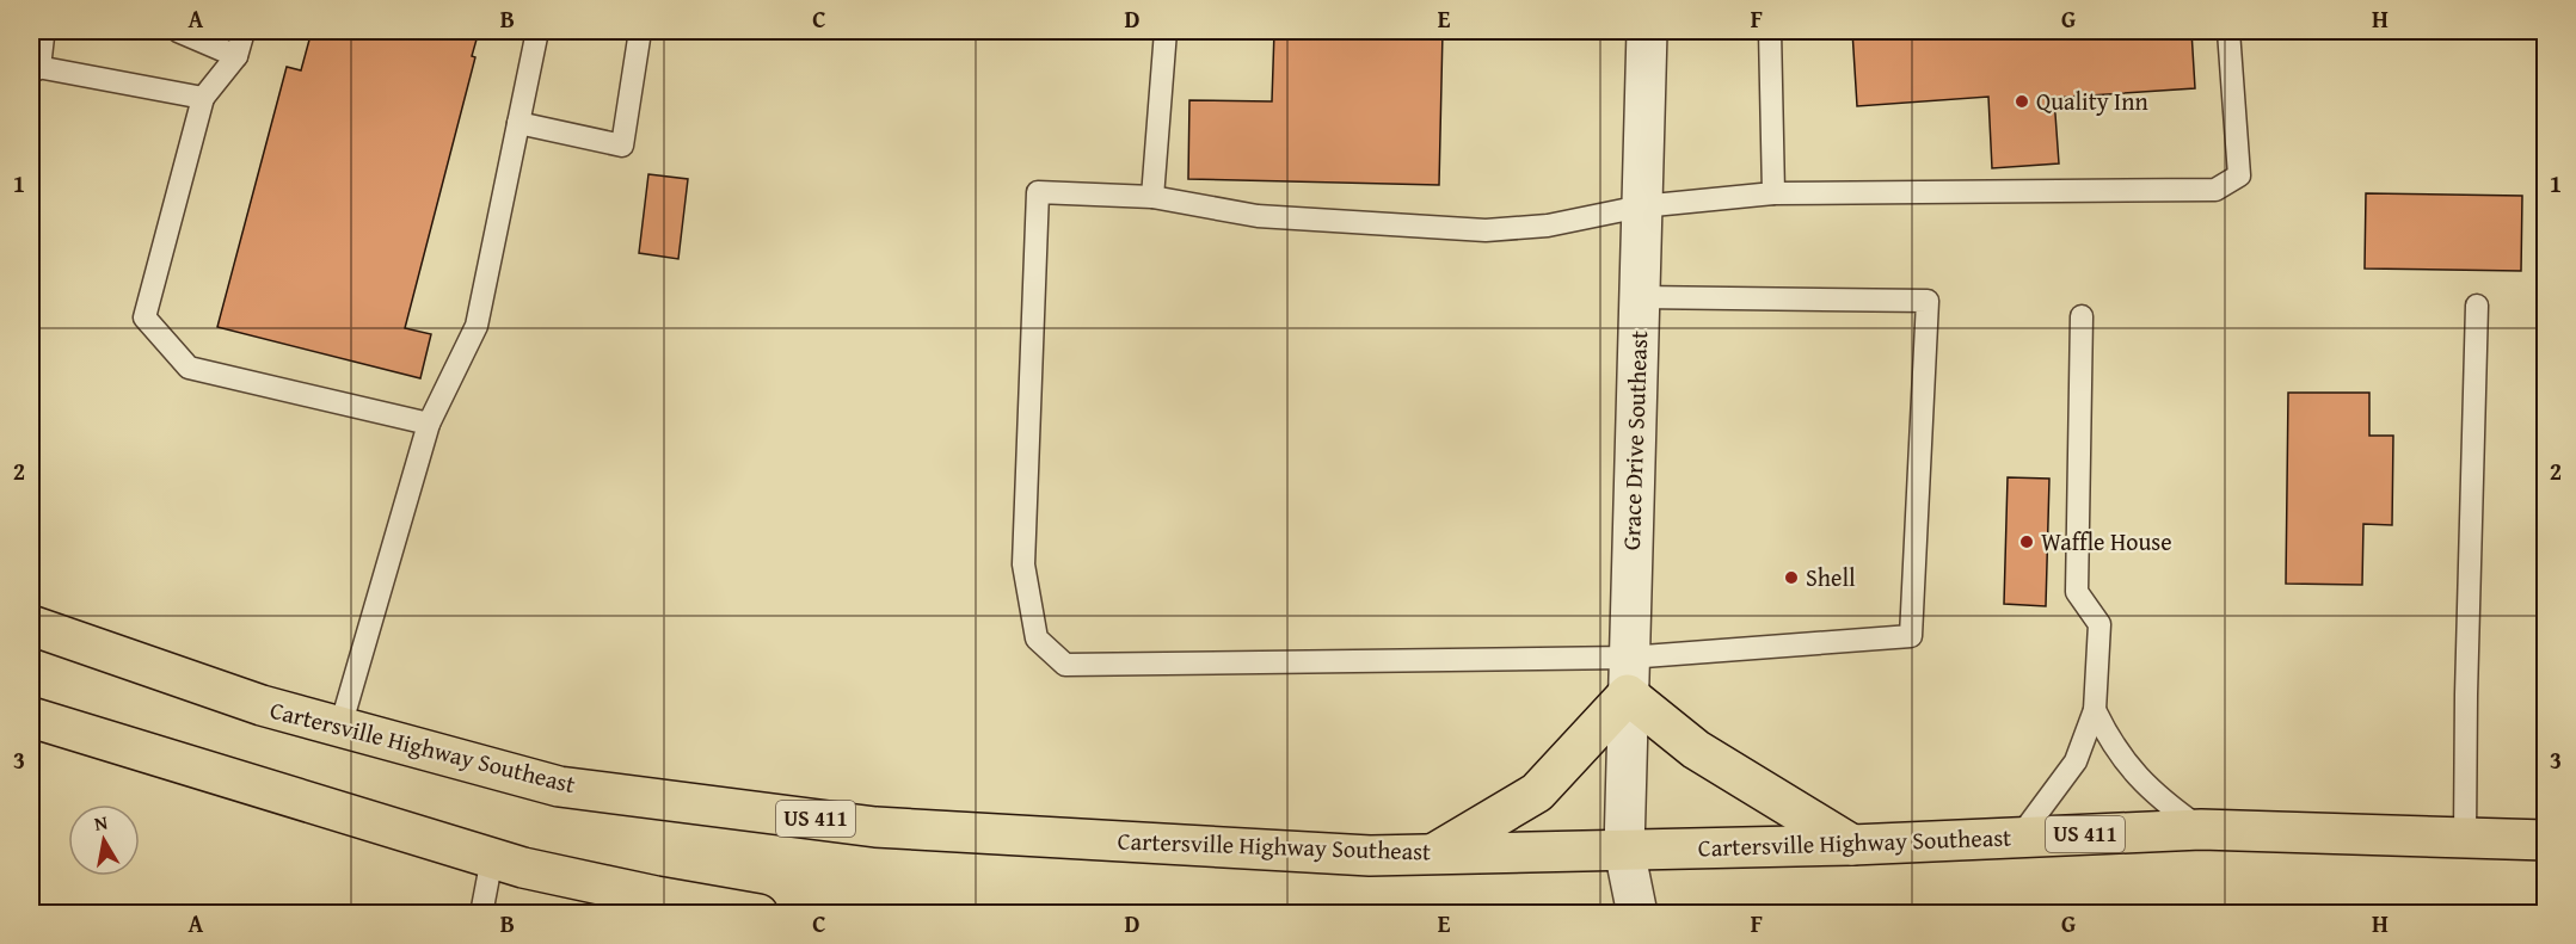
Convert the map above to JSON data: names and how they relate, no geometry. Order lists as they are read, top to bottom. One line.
{"streets":{"highway":["Cartersville Highway Southeast","US 411"],"street":["Grace Drive Southeast"]},"crossings":[["Grace Drive Southeast","Cartersville Highway Southeast"]],"places":["Quality Inn","Waffle House","Shell"],"north":"top","grid":{"columns":["A","B","C","D","E","F","G","H"],"rows":["1","2","3"]}}
